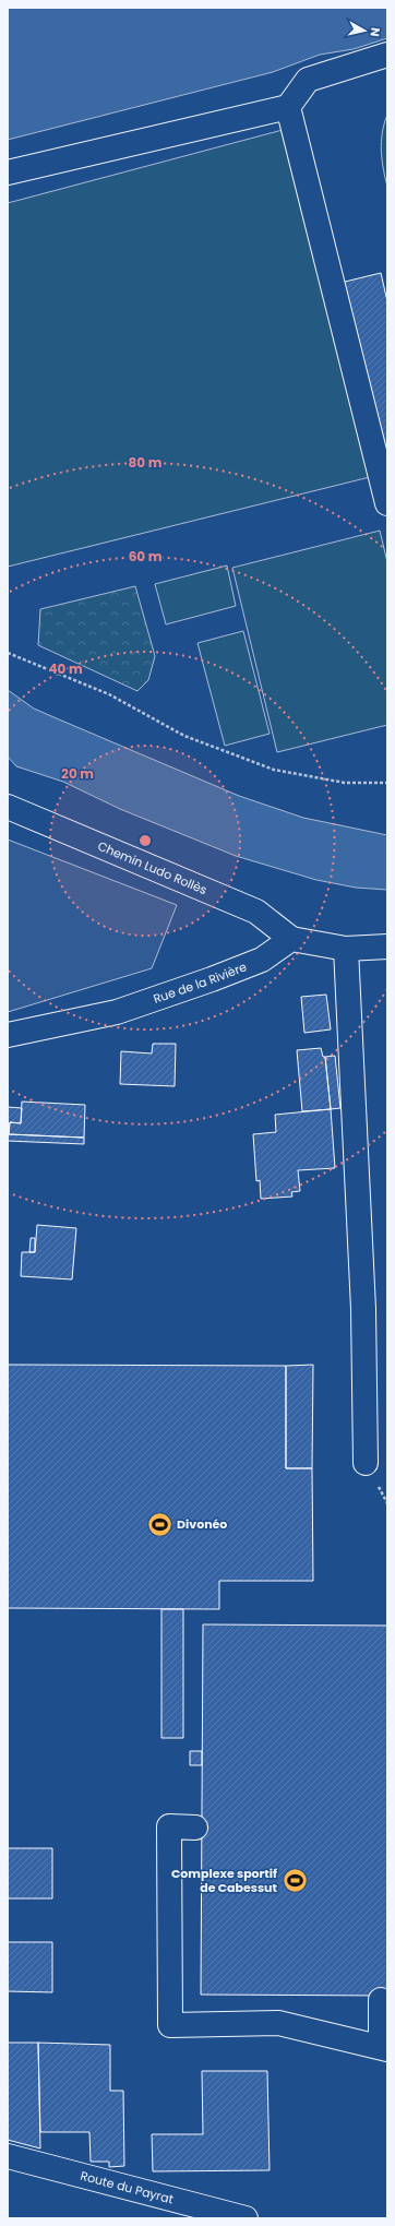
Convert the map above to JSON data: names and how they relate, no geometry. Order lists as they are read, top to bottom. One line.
{"streets":{"street":["Chemin Ludo Rollès","Rue de la Rivière","Route du Payrat"]},"crossings":[["Chemin Ludo Rollès","Rue de la Rivière"]],"places":{"sports":["Divonéo","Complexe sportif de Cabessut"]},"north":"right","rings":["80 m","60 m","40 m","20 m"]}
